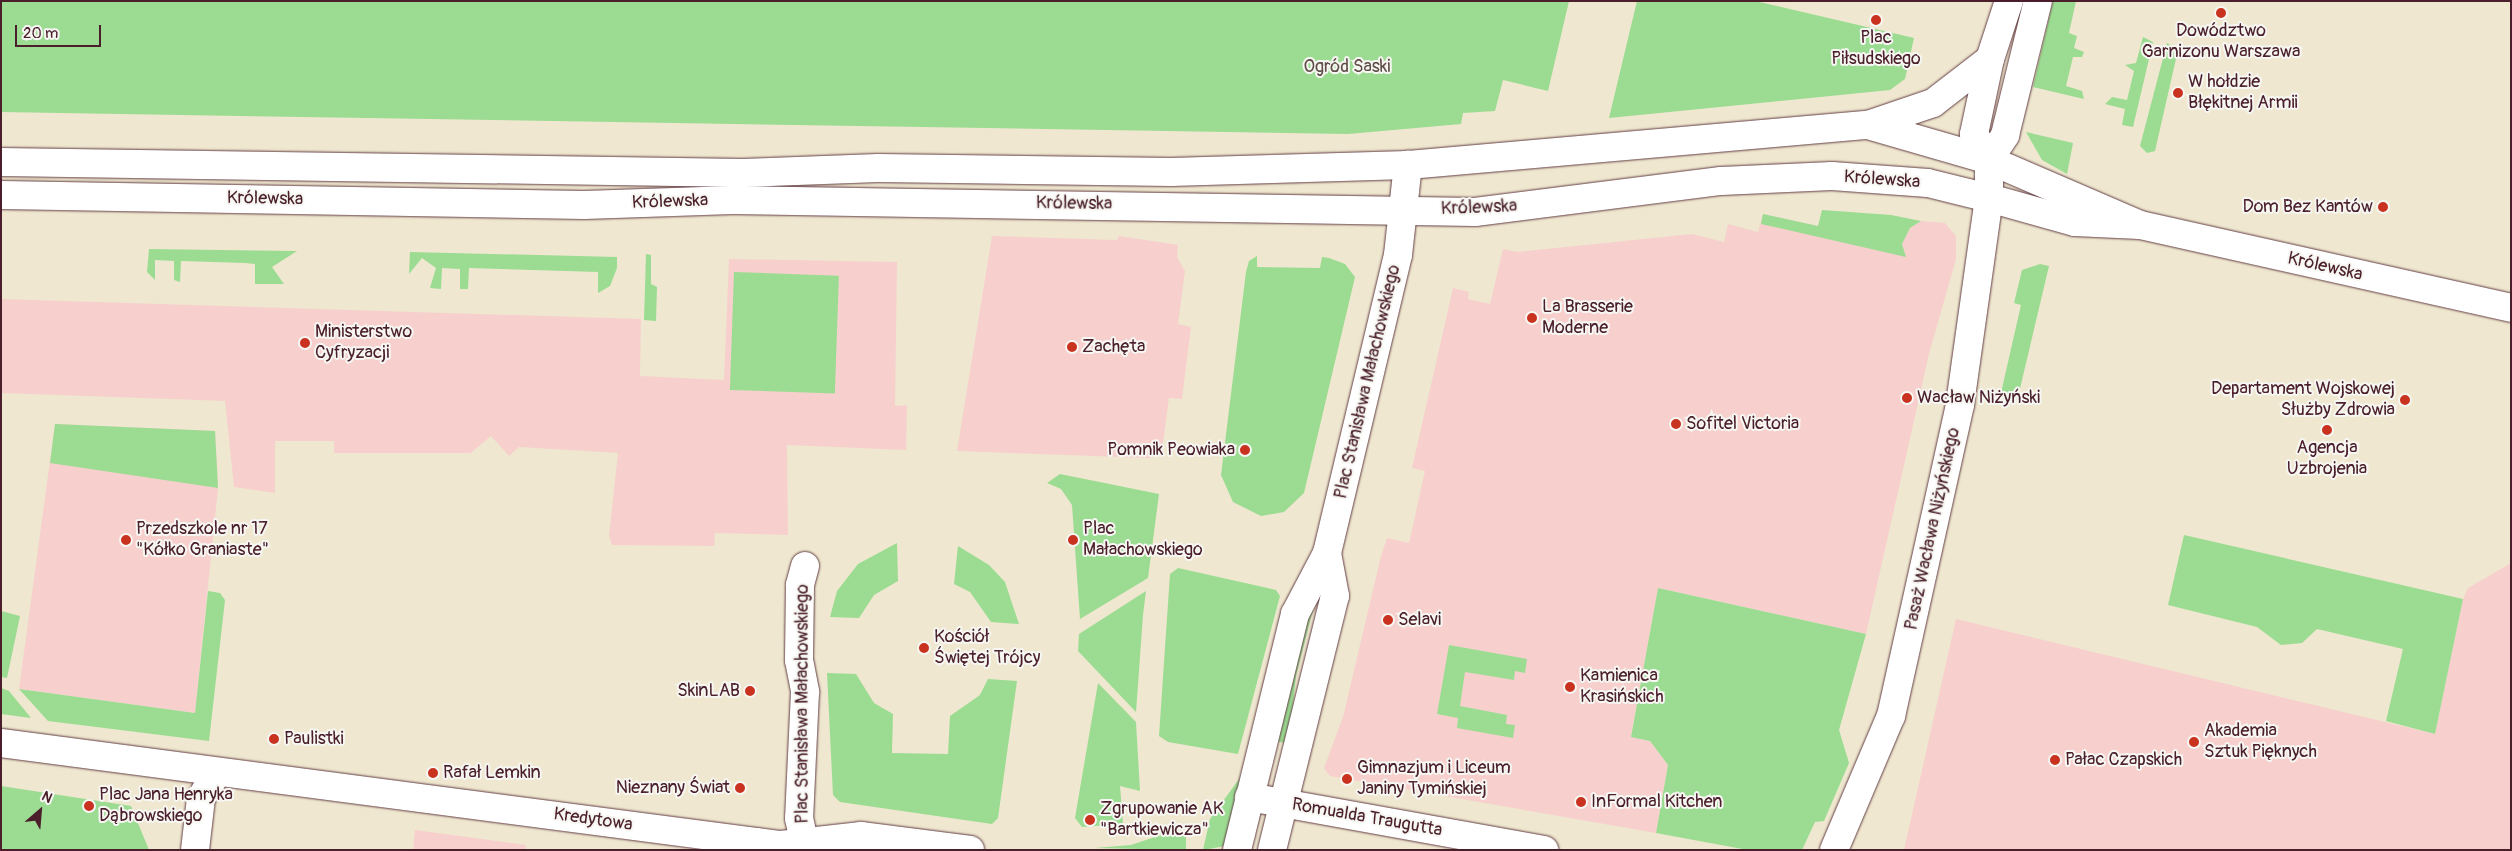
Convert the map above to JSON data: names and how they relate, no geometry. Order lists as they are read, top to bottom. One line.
{"streets":{"street":["Królewska","Plac Stanisława Małachowskiego","Pasaż Wacława Niżyńskiego","Romualda Traugutta","Kredytowa"]},"crossings":[["Królewska","Plac Stanisława Małachowskiego"],["Królewska","Pasaż Wacława Niżyńskiego"],["Plac Stanisława Małachowskiego","Romualda Traugutta"],["Plac Stanisława Małachowskiego","Kredytowa"]],"parks":["Ogród Saski"],"places":["Dowództwo Garnizonu Warszawa","Plac Piłsudskiego","W hołdzie Błękitnej Armii","Dom Bez Kantów","La Brasserie Moderne","Ministerstwo Cyfryzacji","Zachęta","Wacław Niżyński","Departament Wojskowej Służby Zdrowia","Sofitel Victoria","Agencja Uzbrojenia","Pomnik Peowiaka","Przedszkole nr 17 \"Kółko Graniaste\"","Plac Małachowskiego","Selavi","Kościół Świętej Trójcy","Kamienica Krasińskich","SkinLAB","Paulistki","Akademia Sztuk Pięknych","Pałac Czapskich","Rafał Lemkin","Gimnazjum i Liceum Janiny Tymińskiej","Nieznany Świat","InFormal Kitchen","Plac Jana Henryka Dąbrowskiego","Zgrupowanie AK \"Bartkiewicza\""],"scale_bar":"20 m","north":"top right"}
